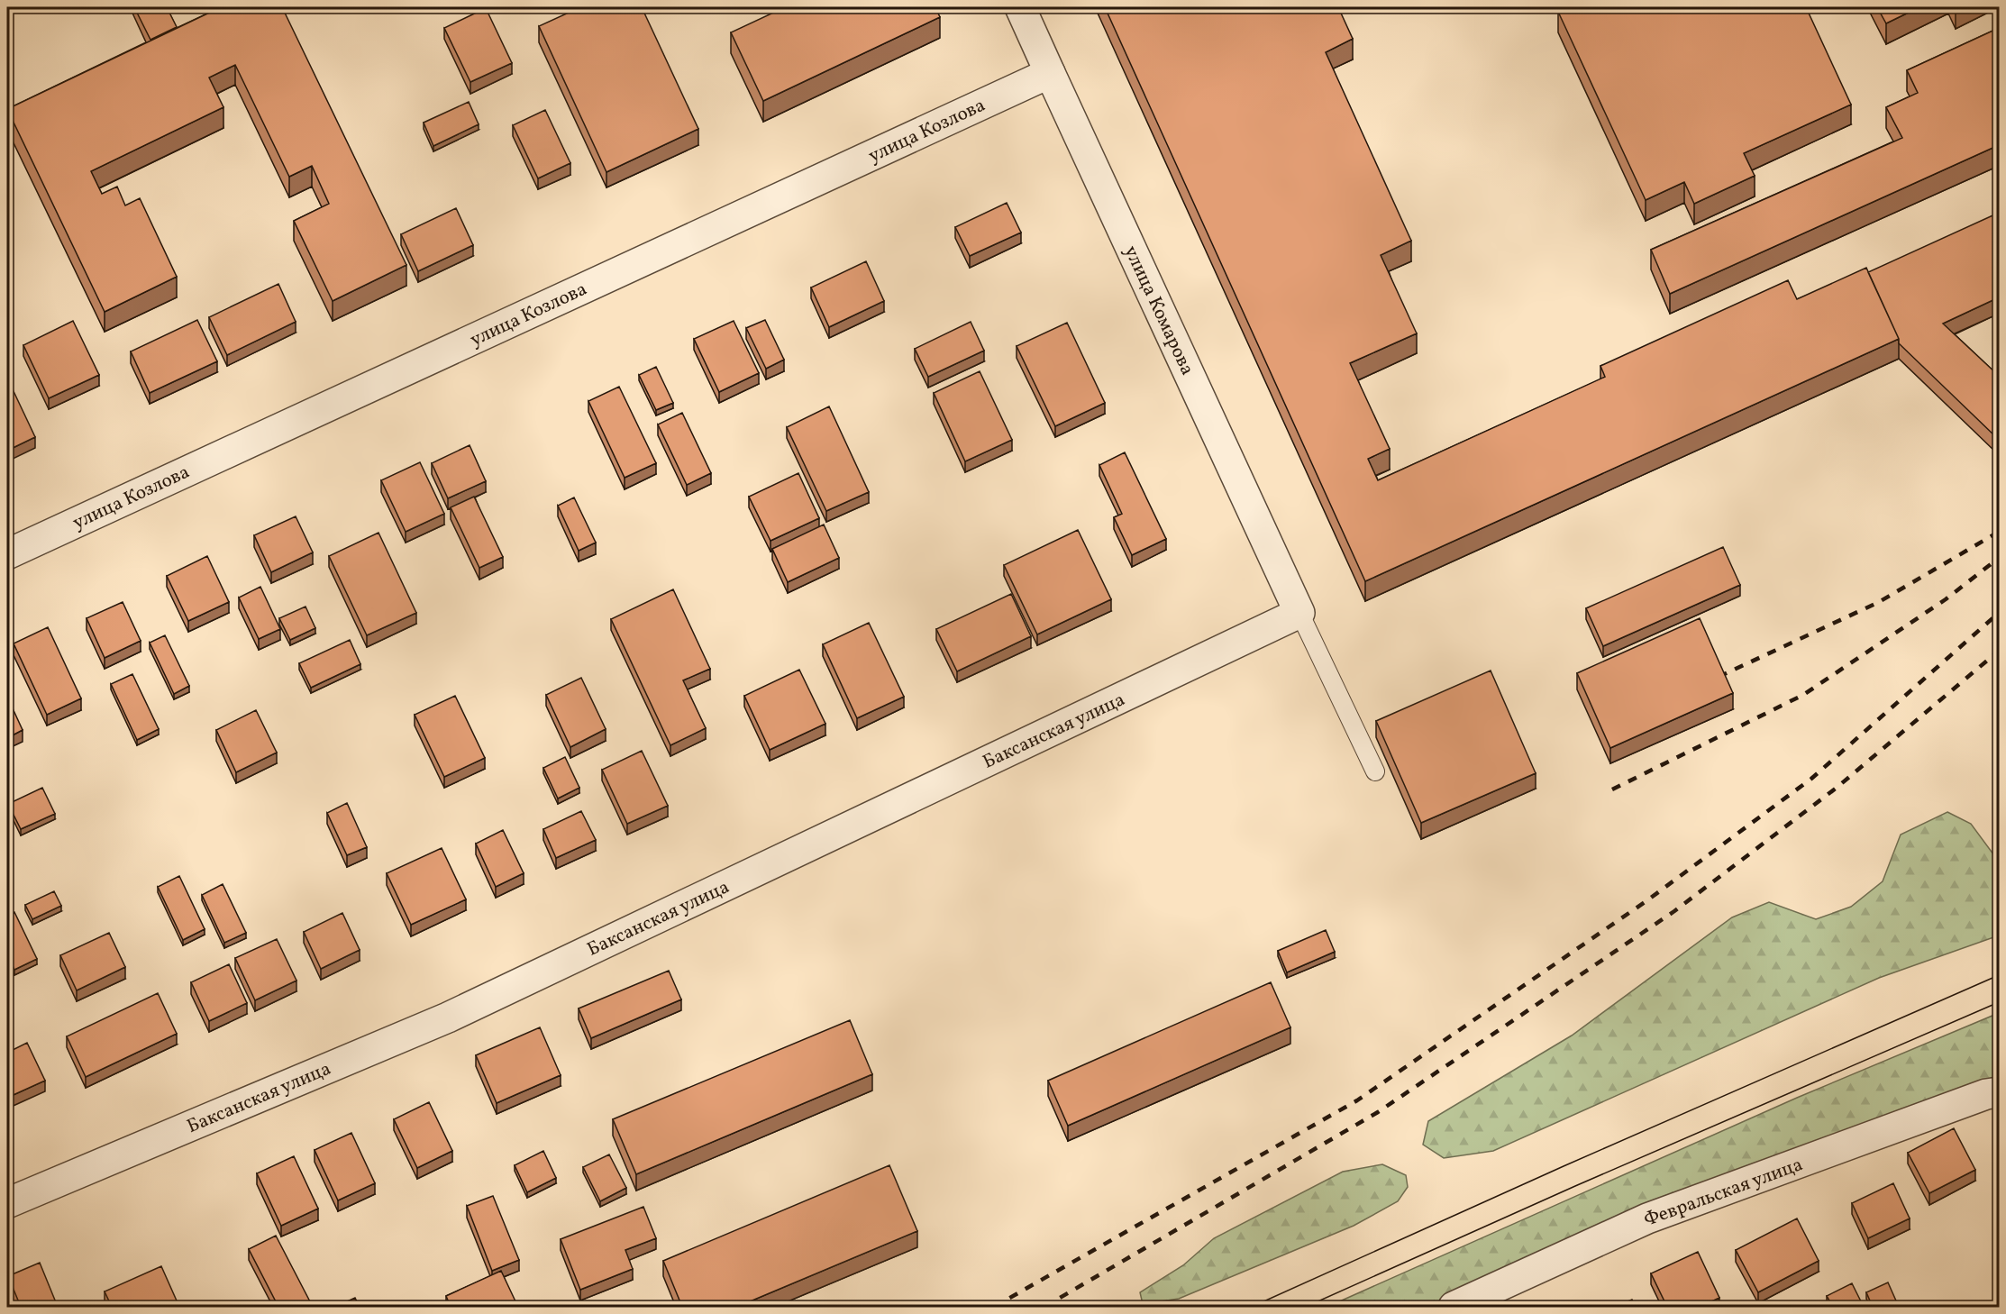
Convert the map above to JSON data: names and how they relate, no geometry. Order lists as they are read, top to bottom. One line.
{"streets":{"street":["улица Козлова","улица Комарова","Баксанская улица","Февральская улица"]},"crossings":[["улица Козлова","улица Комарова"],["улица Комарова","Баксанская улица"]]}
